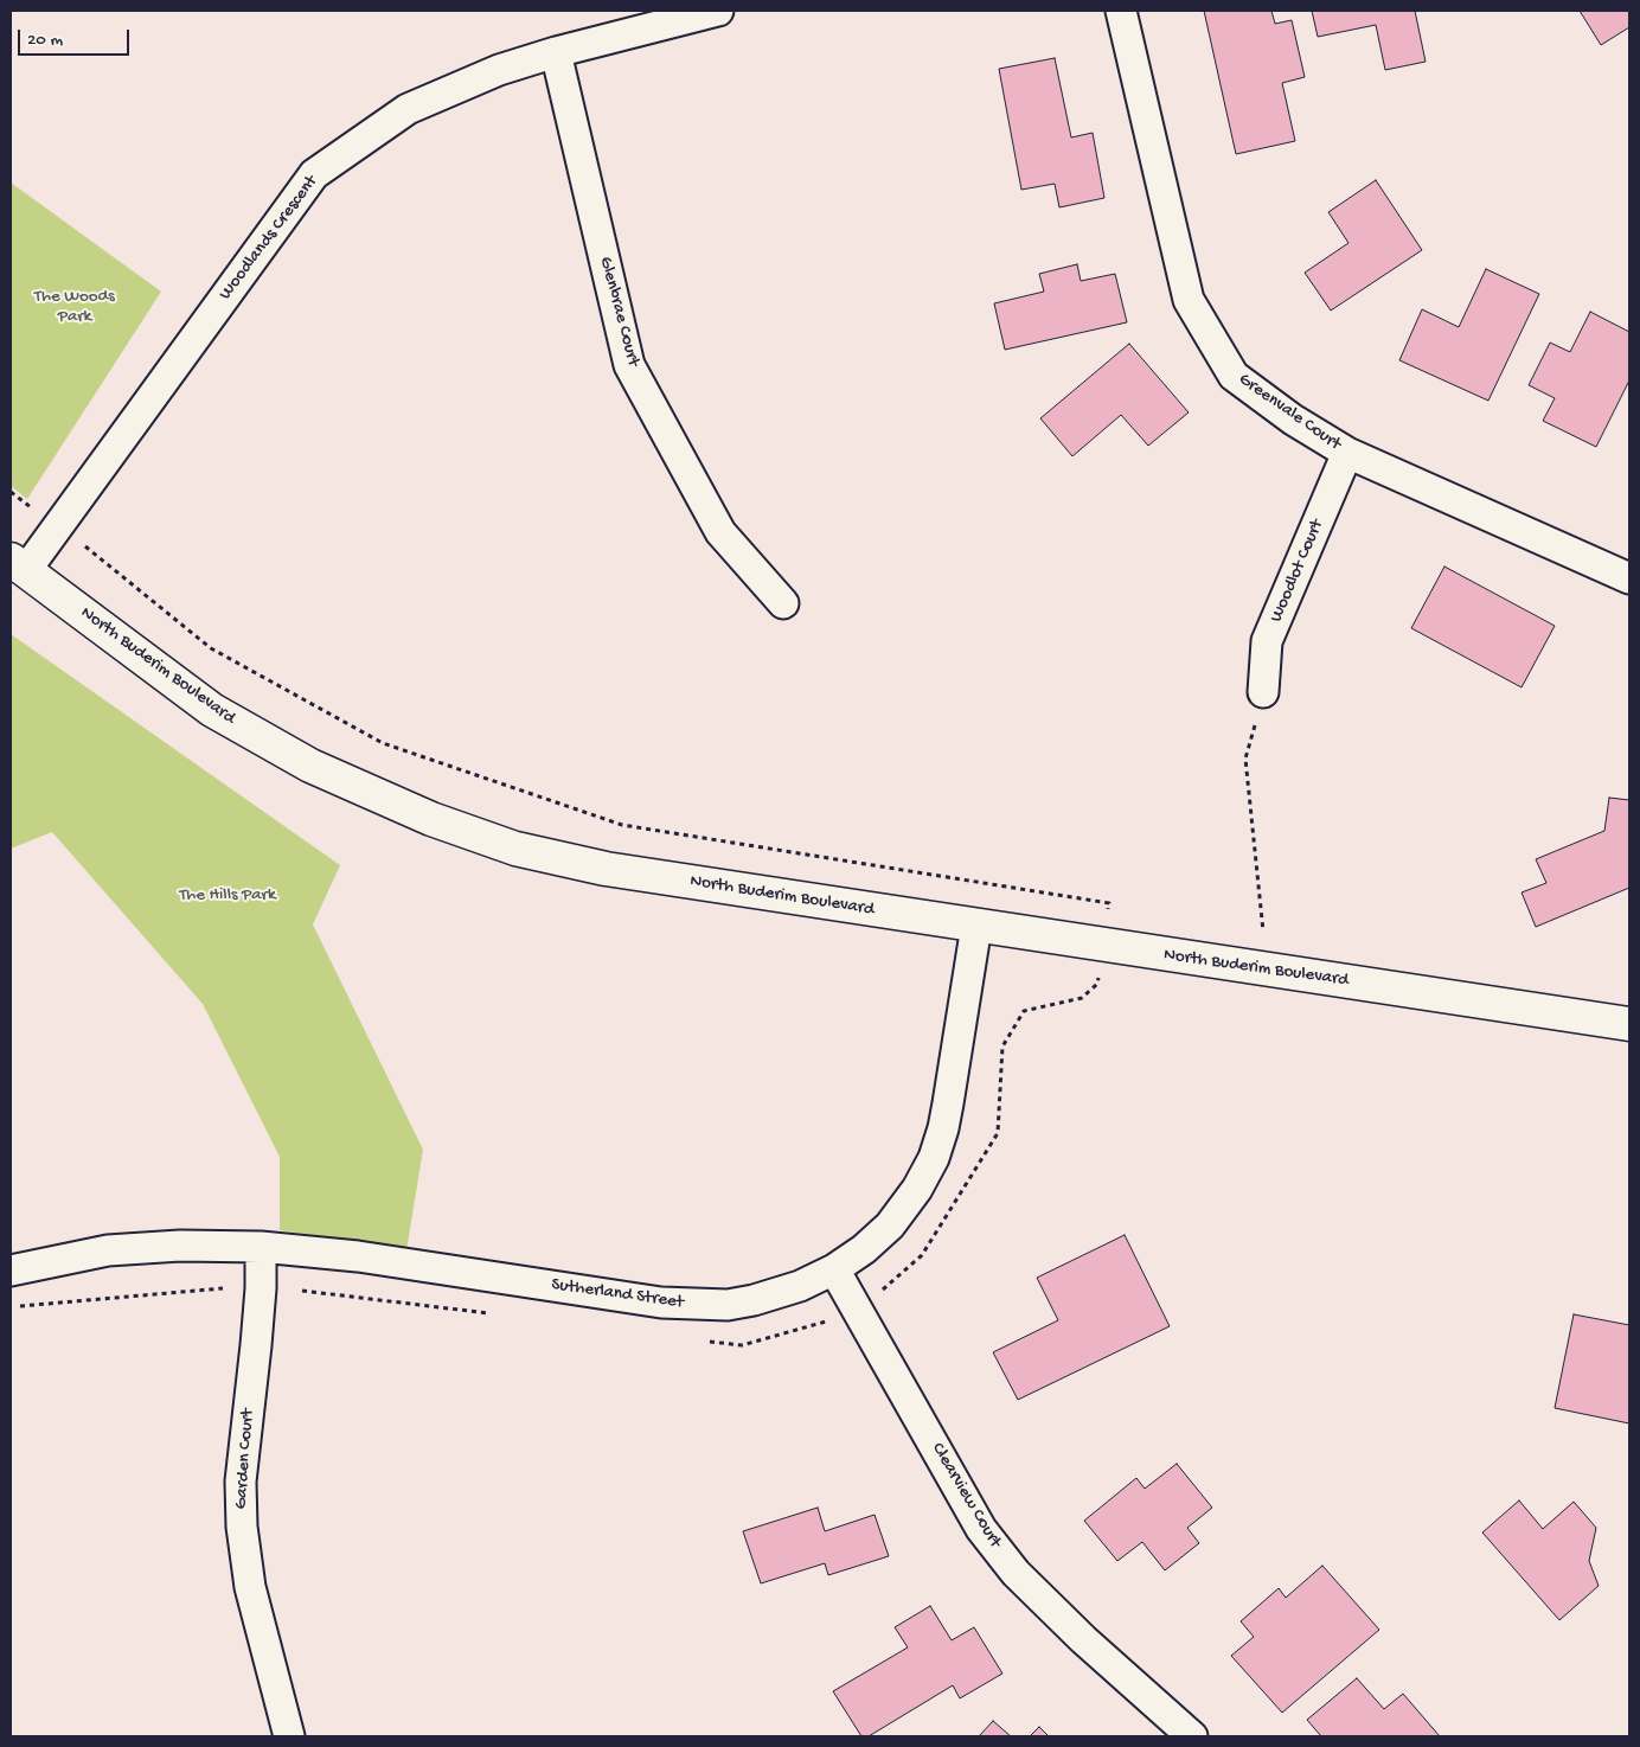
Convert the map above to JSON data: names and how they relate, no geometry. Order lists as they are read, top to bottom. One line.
{"streets":{"street":["Woodlands Crescent","Glenbrae Court","Greenvale Court","Woodlot Court","North Buderim Boulevard","Sutherland Street","Garden Court","Clearview Court"]},"crossings":[["Woodlands Crescent","Glenbrae Court"],["Woodlands Crescent","North Buderim Boulevard"],["Greenvale Court","Woodlot Court"],["North Buderim Boulevard","Sutherland Street"],["Sutherland Street","Garden Court"],["Sutherland Street","Clearview Court"]],"parks":["The Woods Park","The Hills Park"],"scale_bar":"20 m"}
